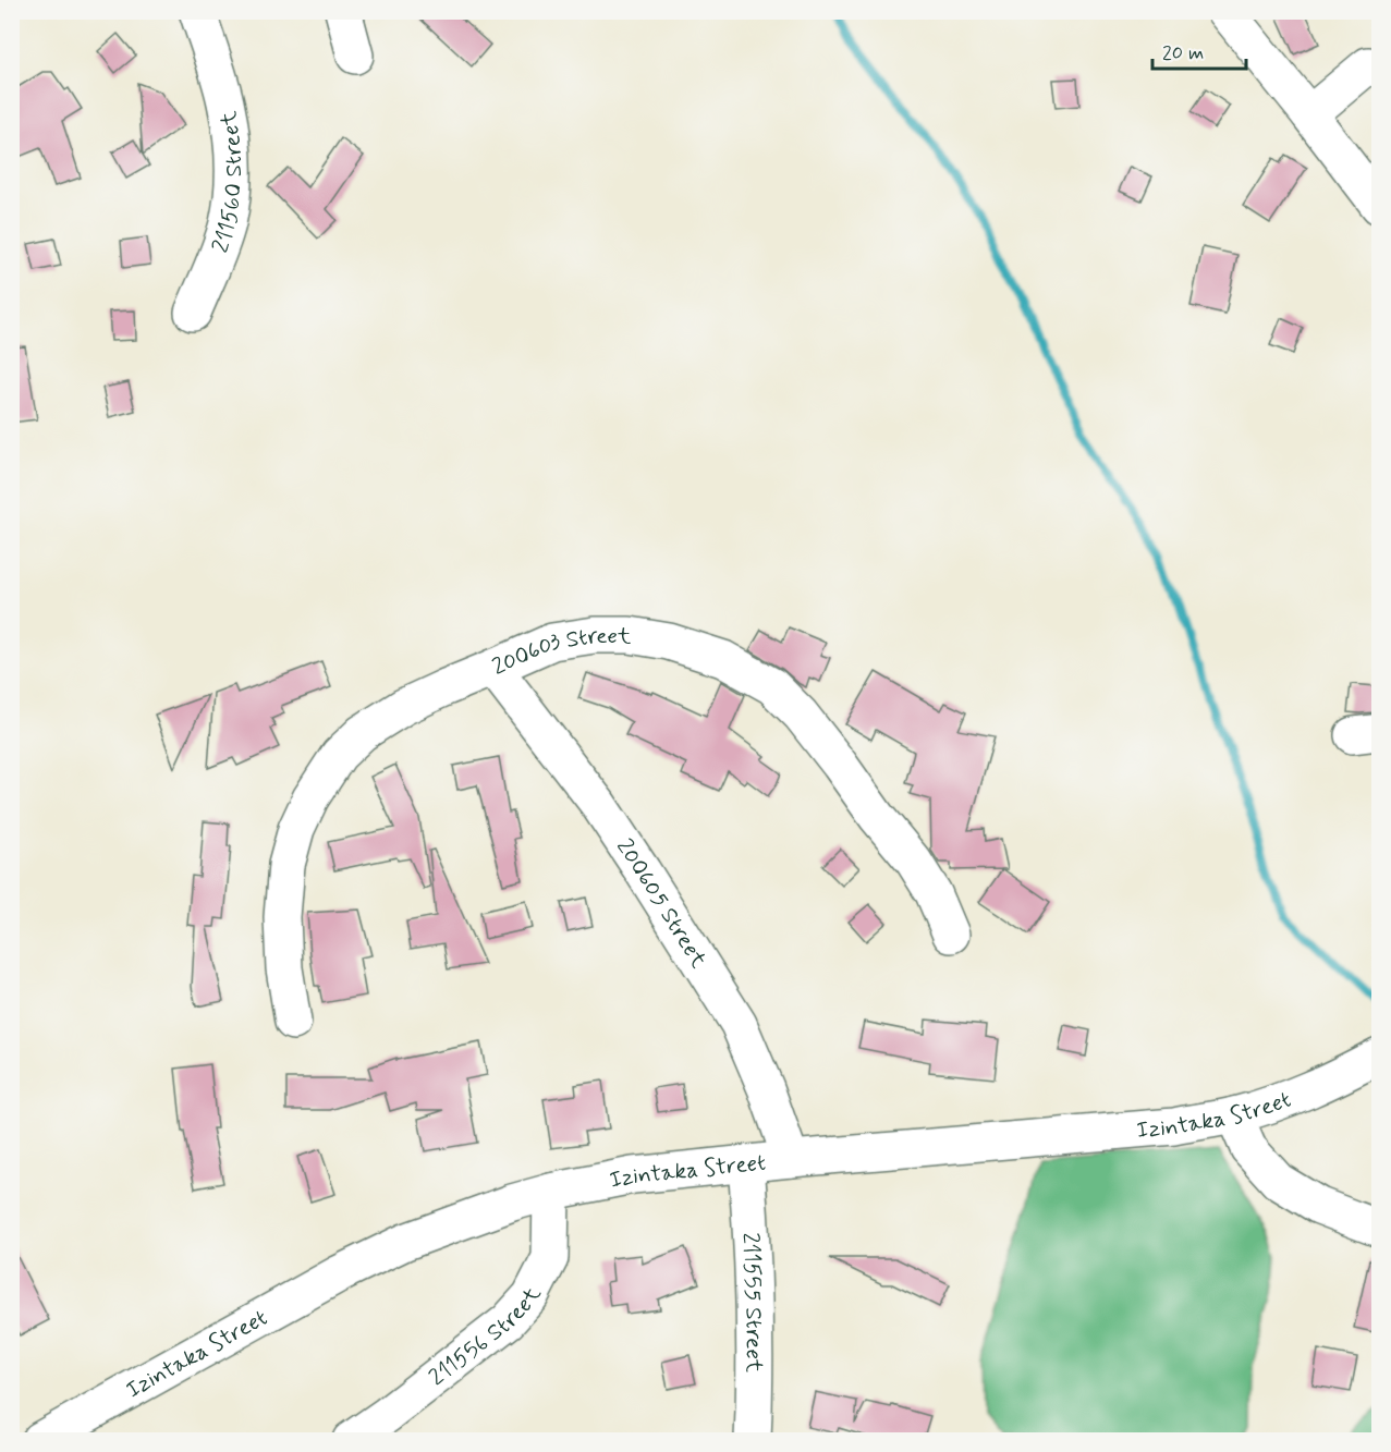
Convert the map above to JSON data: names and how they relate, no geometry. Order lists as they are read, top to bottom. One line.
{"streets":{"street":["211560 Street","200603 Street","200605 Street","Izintaka Street","211555 Street","211556 Street"]},"crossings":[["200603 Street","200605 Street"],["200605 Street","Izintaka Street"],["Izintaka Street","211555 Street"],["Izintaka Street","211556 Street"]],"scale_bar":"20 m"}
